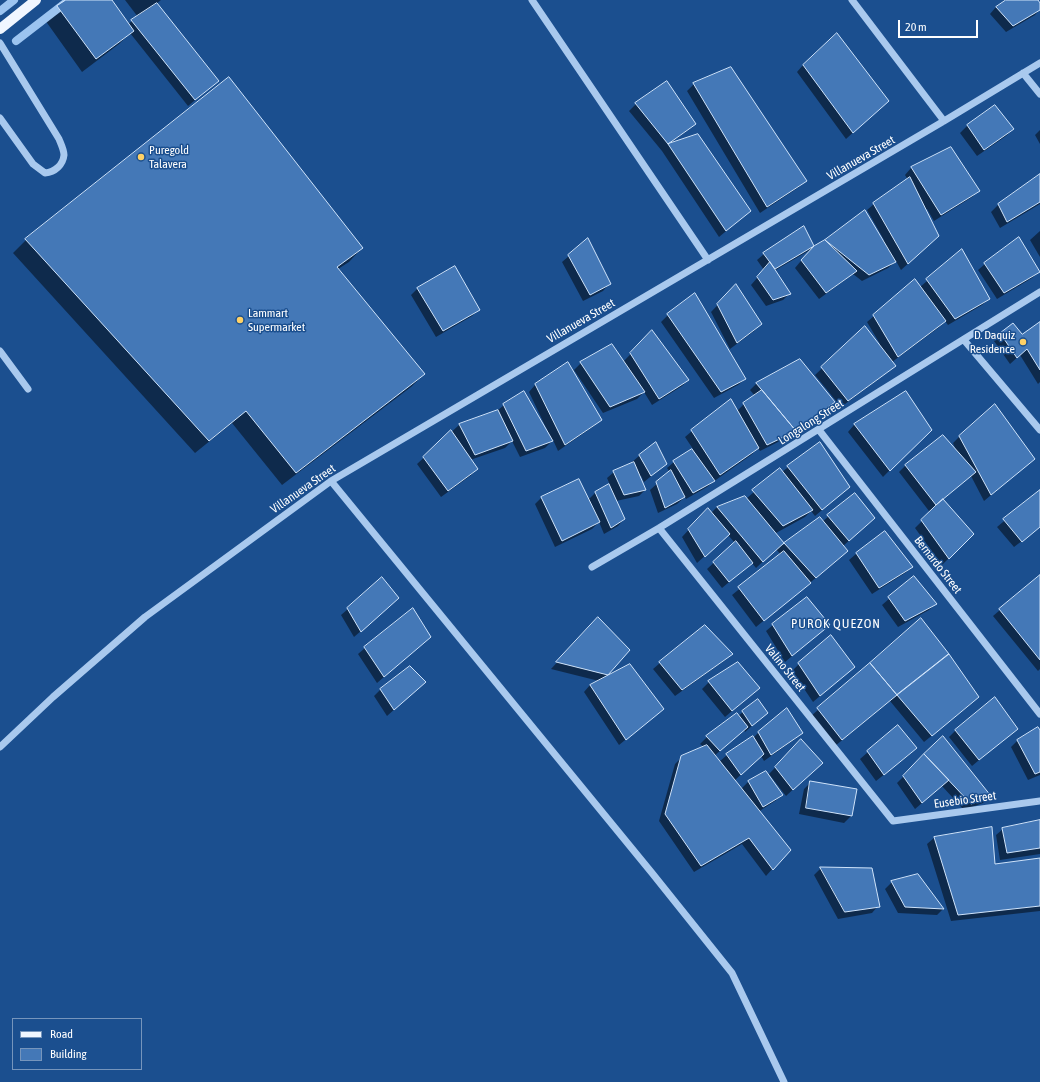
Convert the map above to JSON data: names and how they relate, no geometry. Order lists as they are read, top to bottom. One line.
{"streets":{"street":["Villanueva Street","Longalong Street","Bernardo Street","Valino Street","Eusebio Street"]},"crossings":[["Longalong Street","Bernardo Street"],["Longalong Street","Valino Street"],["Valino Street","Eusebio Street"]],"districts":["PUROK QUEZON"],"places":["Puregold Talavera","Lammart Supermarket","D. Daquiz Residence"],"legend":["Road","Building"],"scale_bar":"20 m"}
